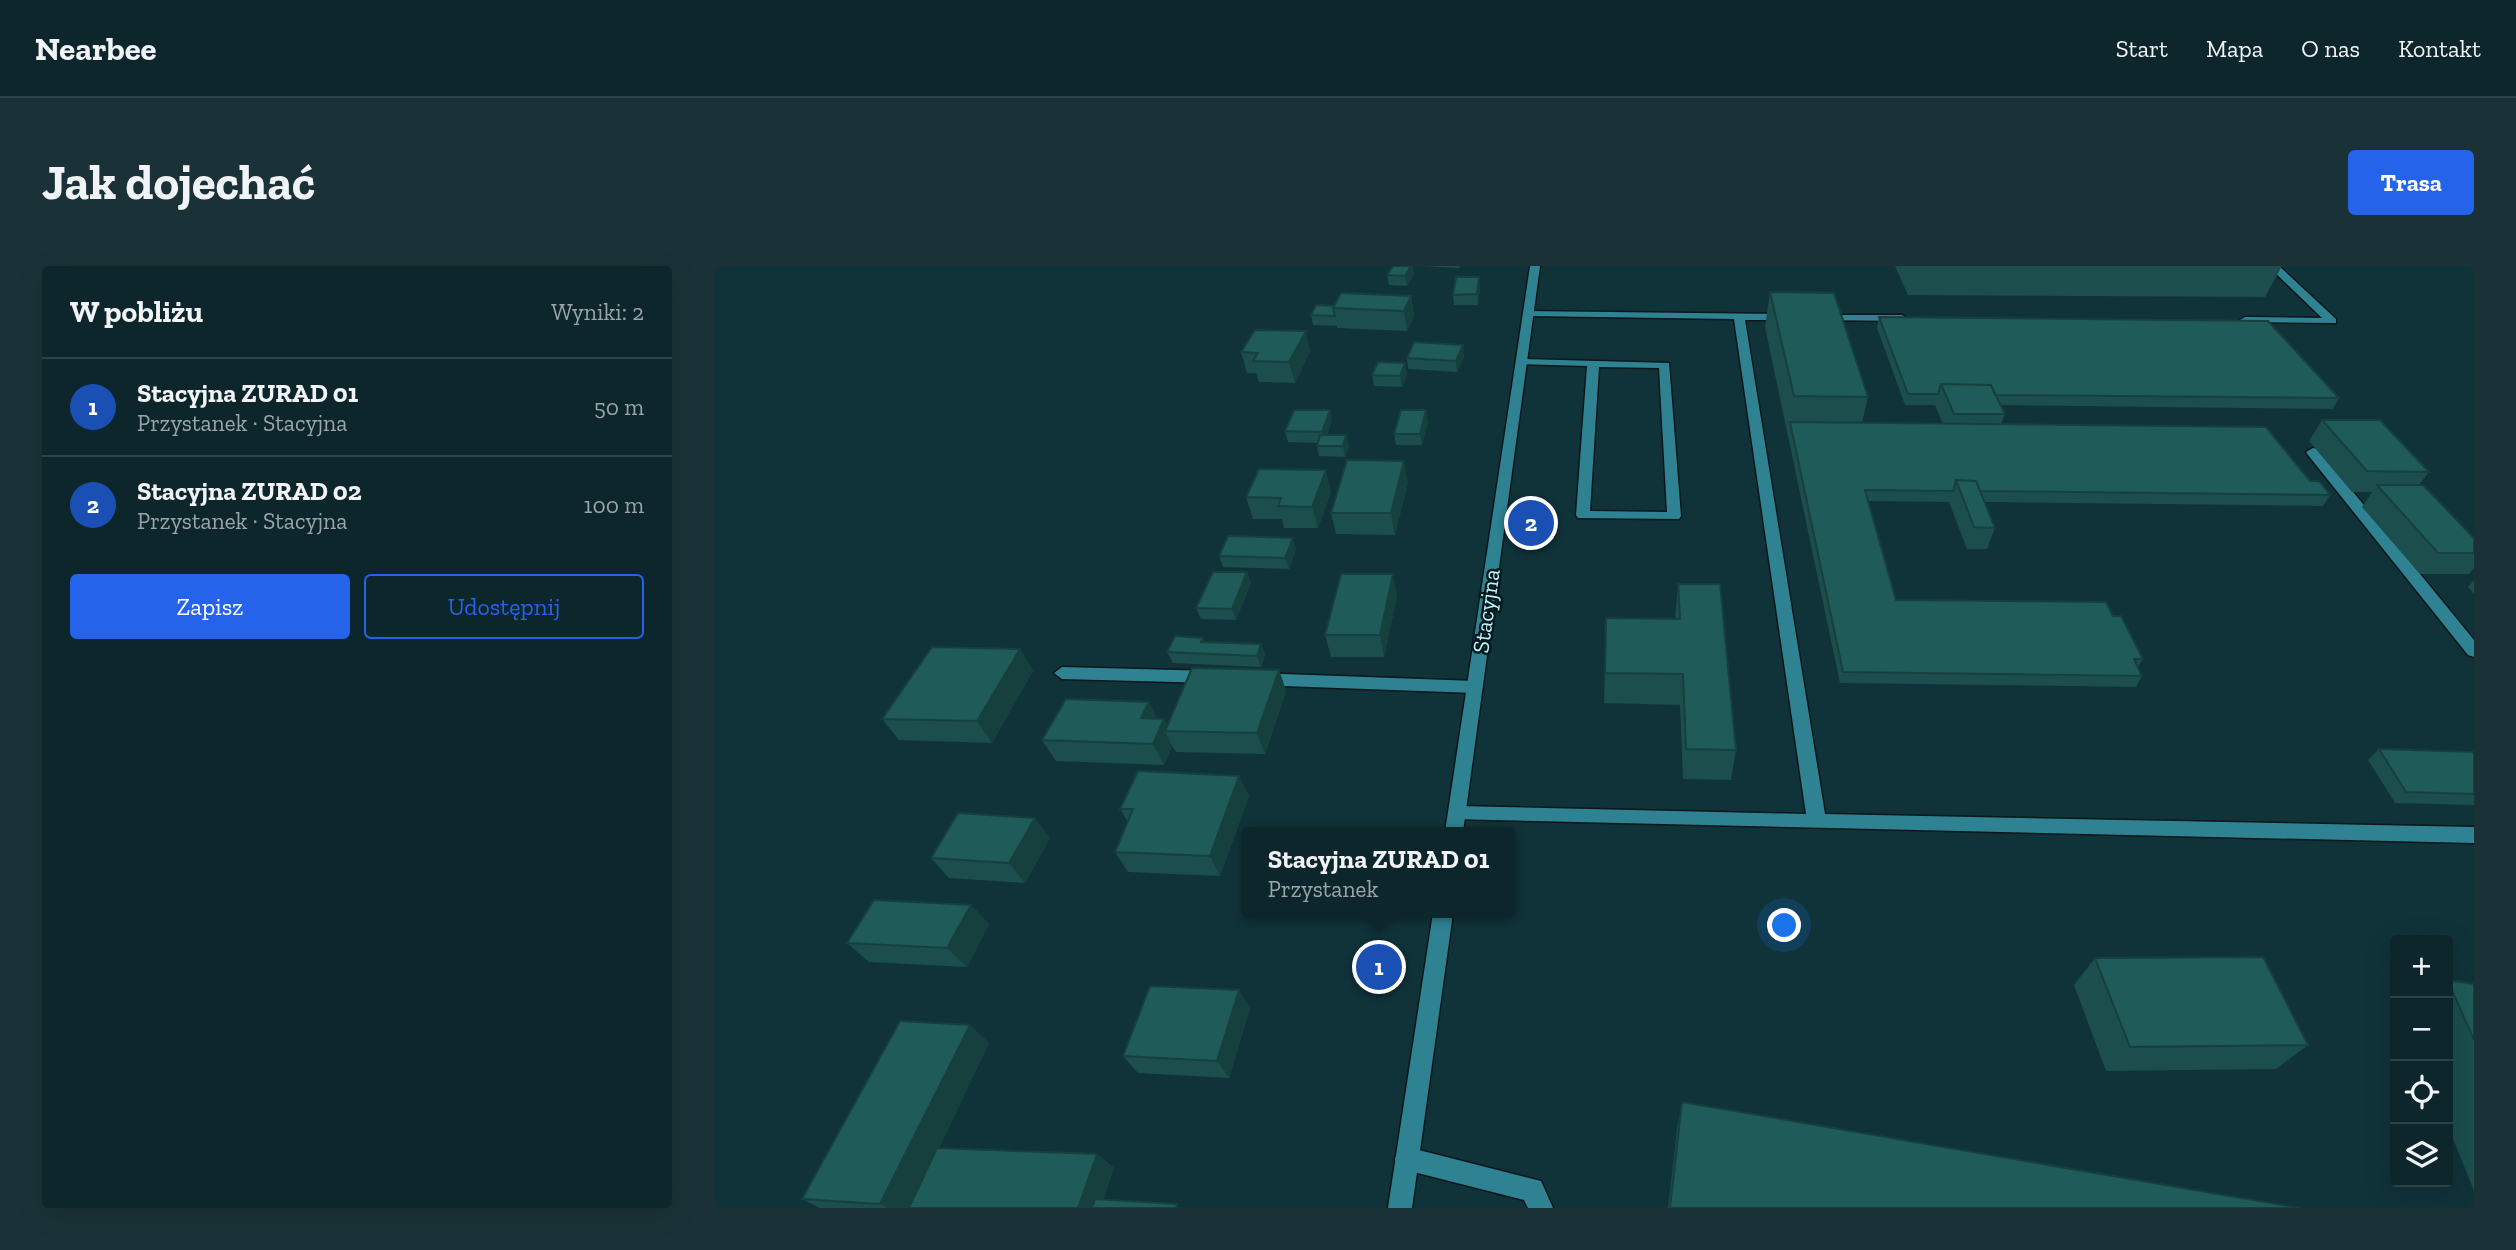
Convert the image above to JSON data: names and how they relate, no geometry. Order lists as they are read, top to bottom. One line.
{"streets":{"street":["Stacyjna"]},"page":{"header":"Nearbee","nav":["Start","Mapa","O nas","Kontakt"],"buttons":["Trasa",["Zapisz","Udostępnij"]],"title":"Jak dojechać","heading":["W pobliżu","Wyniki: 2"],"list":[{"mark":"1","name":"Stacyjna ZURAD 01","note":"Przystanek · Stacyjna","value":"50 m"},{"mark":"2","name":"Stacyjna ZURAD 02","note":"Przystanek · Stacyjna","value":"100 m"}],"pins":["2","1"],"popup":["Stacyjna ZURAD 01","Przystanek"],"map_buttons":["+","−"]}}
